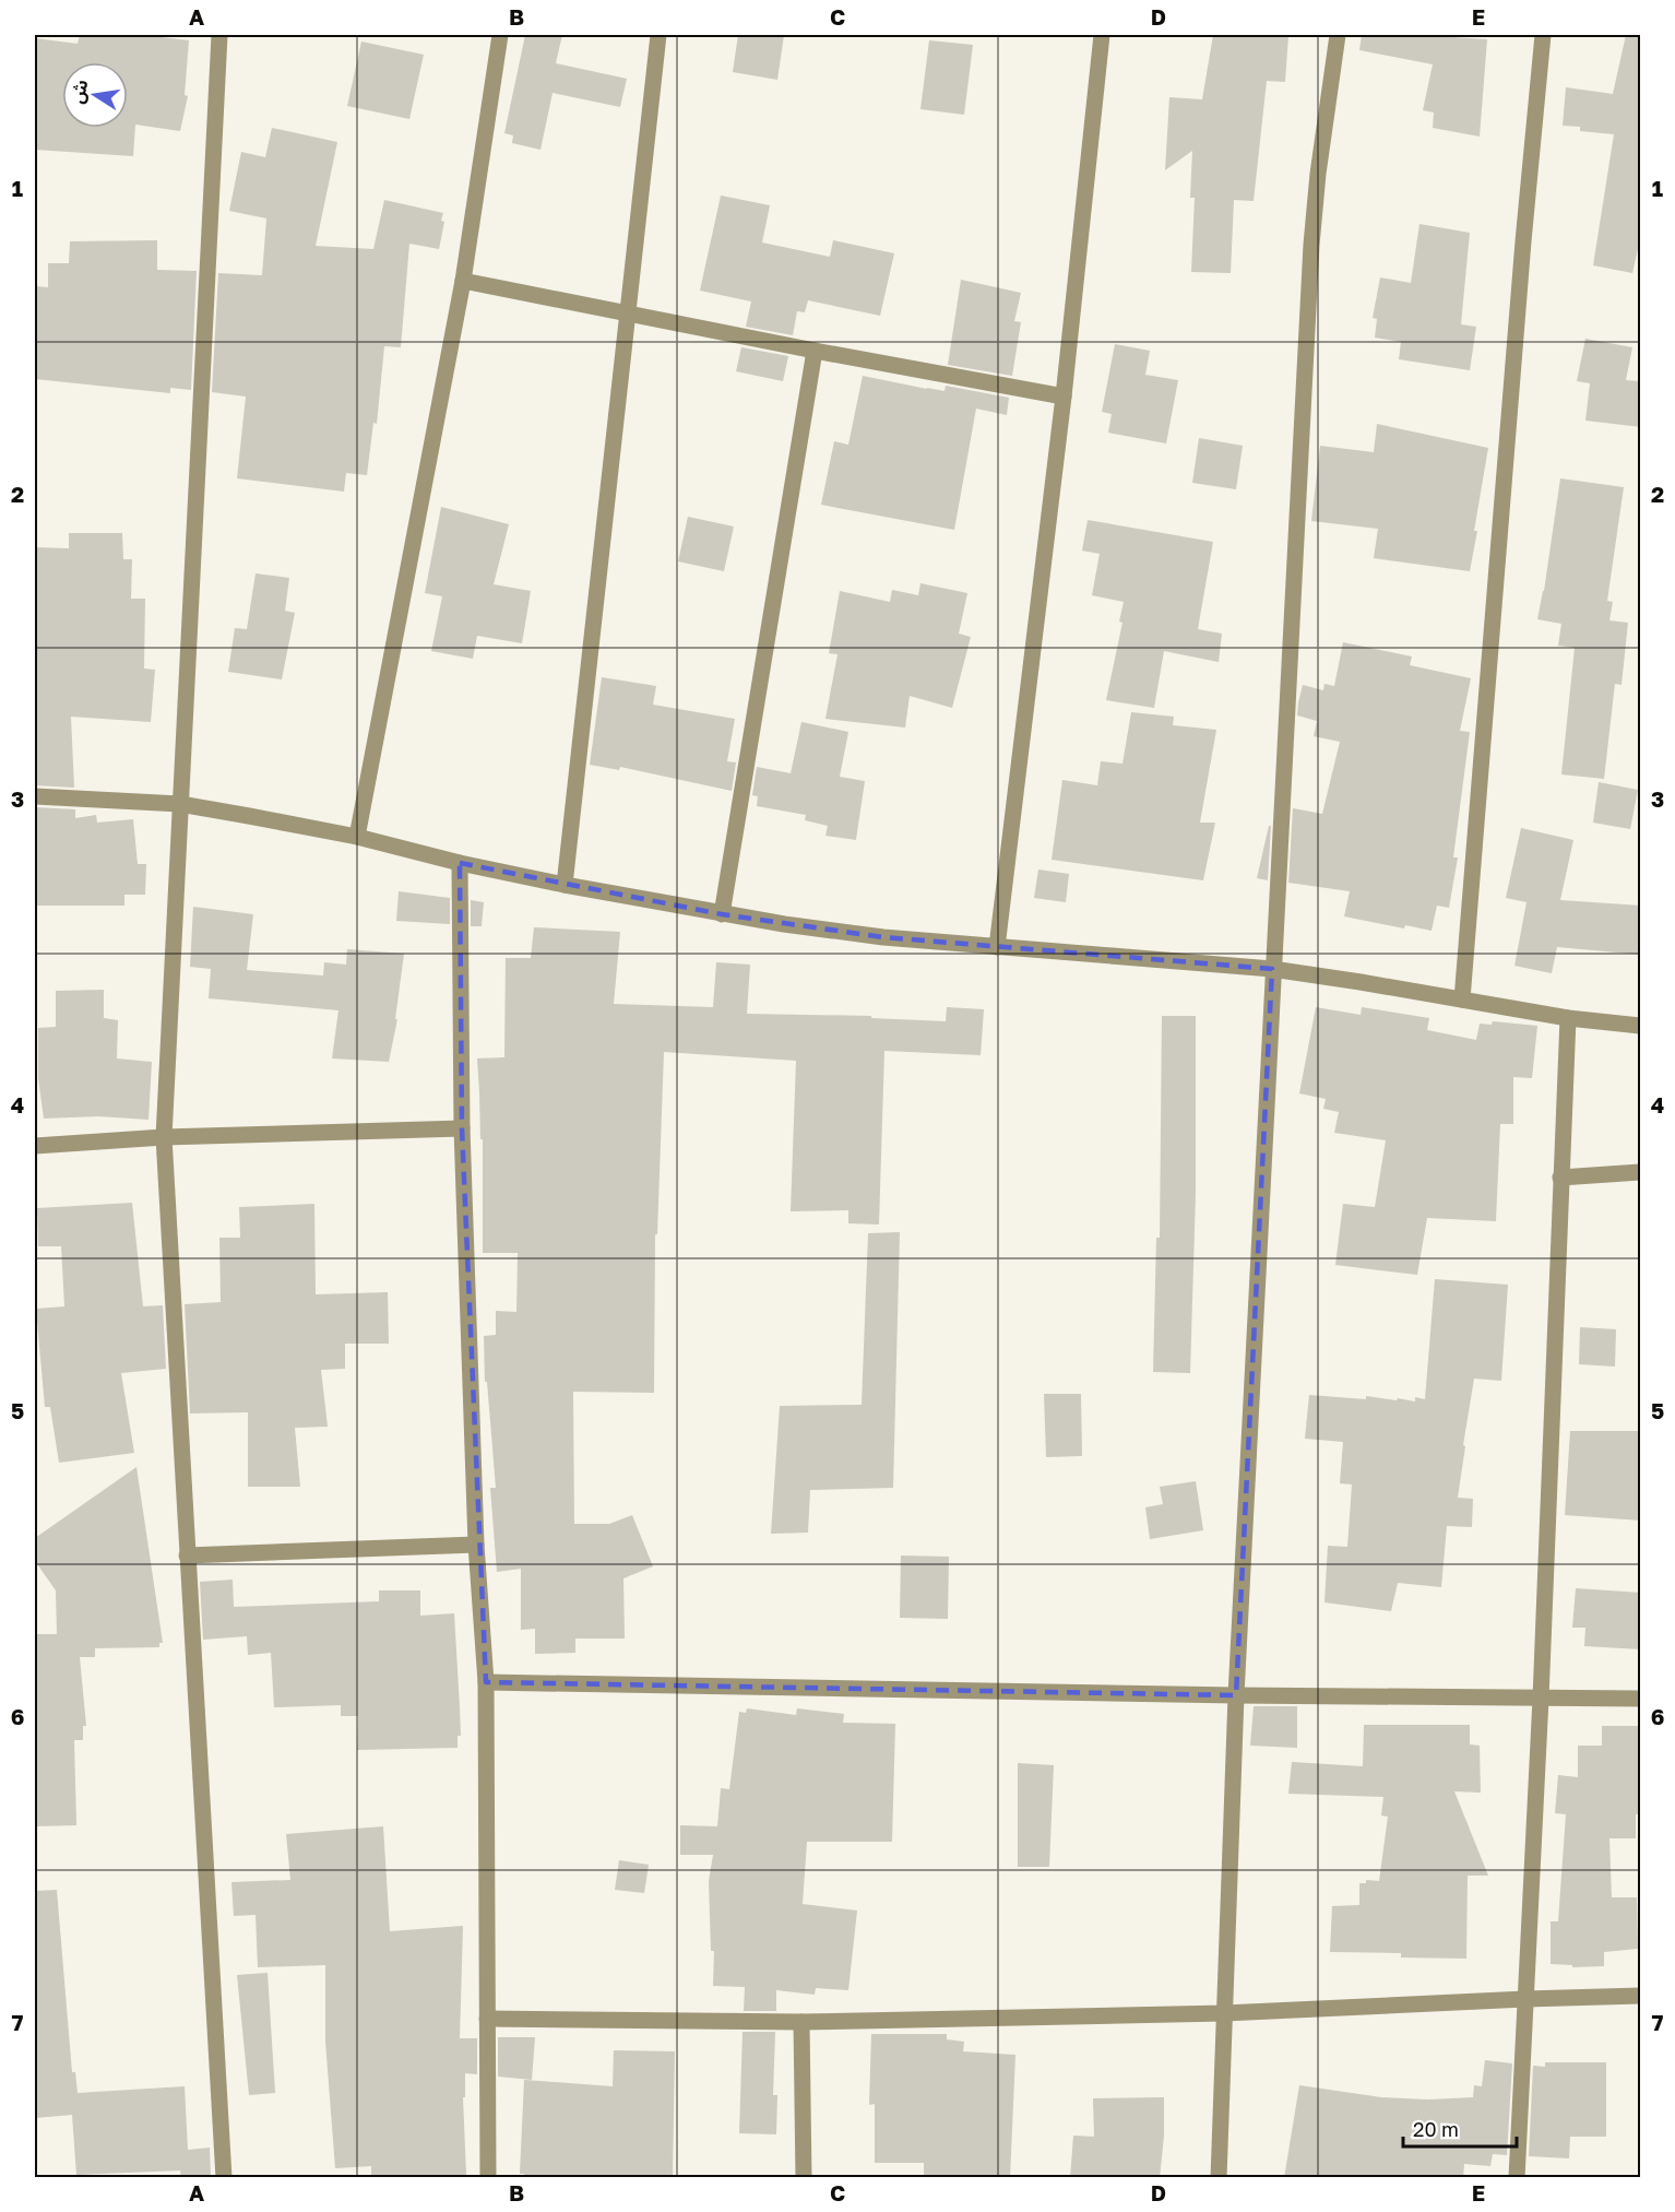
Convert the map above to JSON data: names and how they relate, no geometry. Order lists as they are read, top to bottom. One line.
{"scale_bar":"20 m","north":"left","grid":{"columns":["A","B","C","D","E"],"rows":["1","2","3","4","5","6","7"]}}
